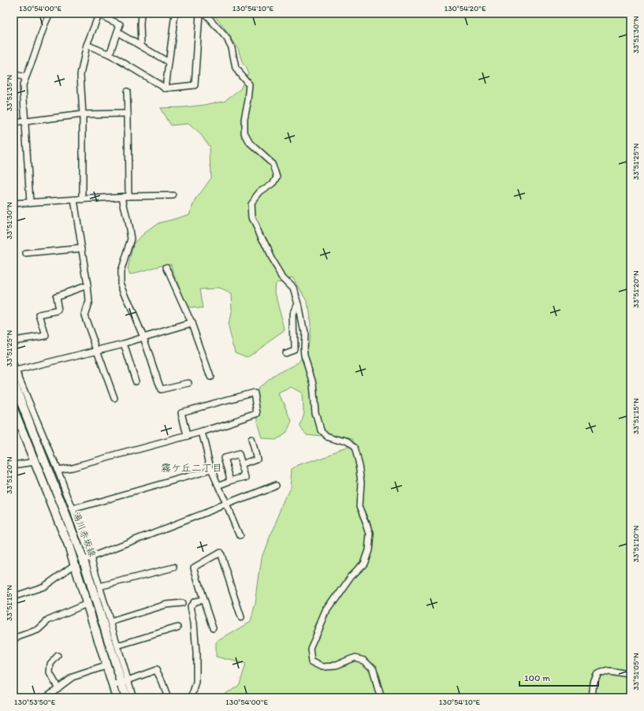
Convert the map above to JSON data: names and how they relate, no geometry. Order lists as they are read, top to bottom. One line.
{"streets":{"main road":["湯川赤坂線"]},"districts":["霧ケ丘二丁目"],"scale_bar":"100 m","coordinates":["130°54'00\"E","130°54'10\"E","130°54'20\"E","33°51'30\"N","33°51'35\"N","33°51'25\"N","33°51'20\"N","33°51'15\"N","33°51'10\"N","33°51'05\"N","130°53'50\"E"]}
